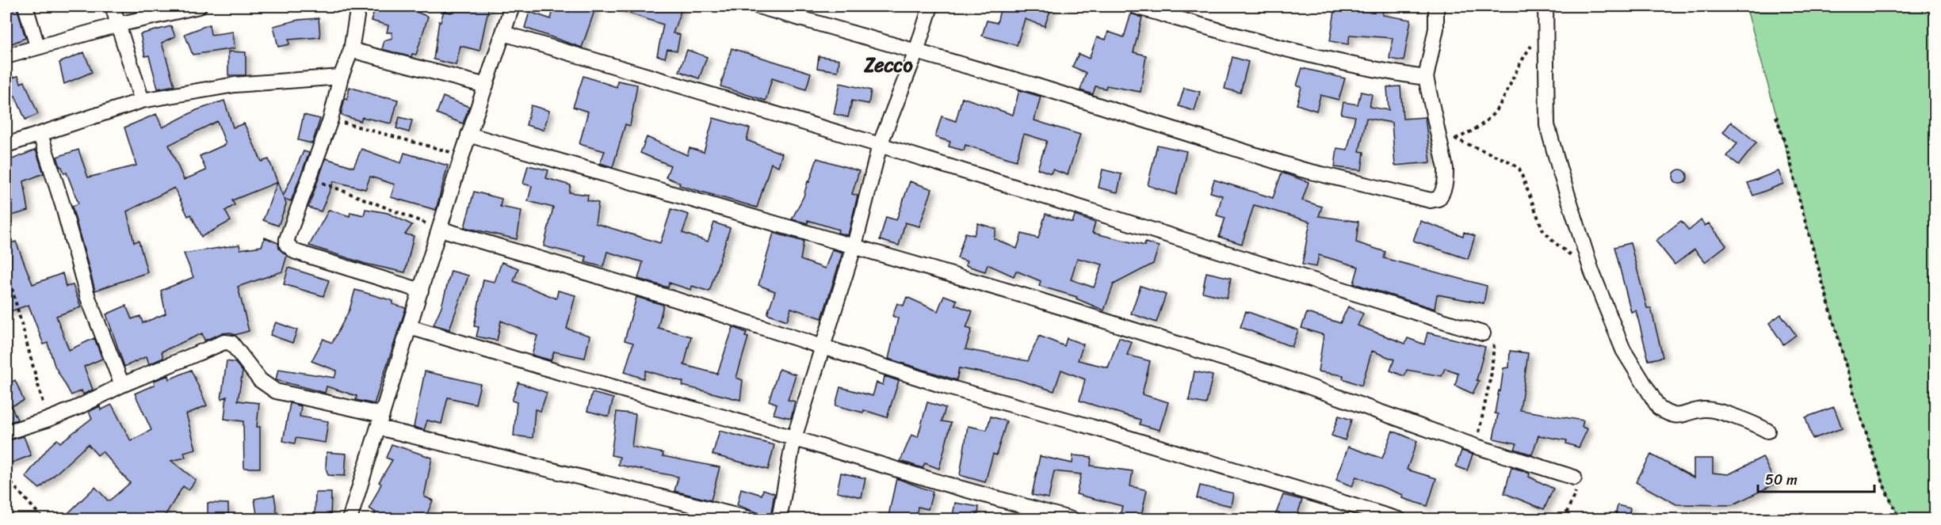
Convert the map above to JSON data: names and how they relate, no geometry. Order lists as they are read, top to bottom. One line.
{"districts":["Zecco"],"scale_bar":"50 m"}
